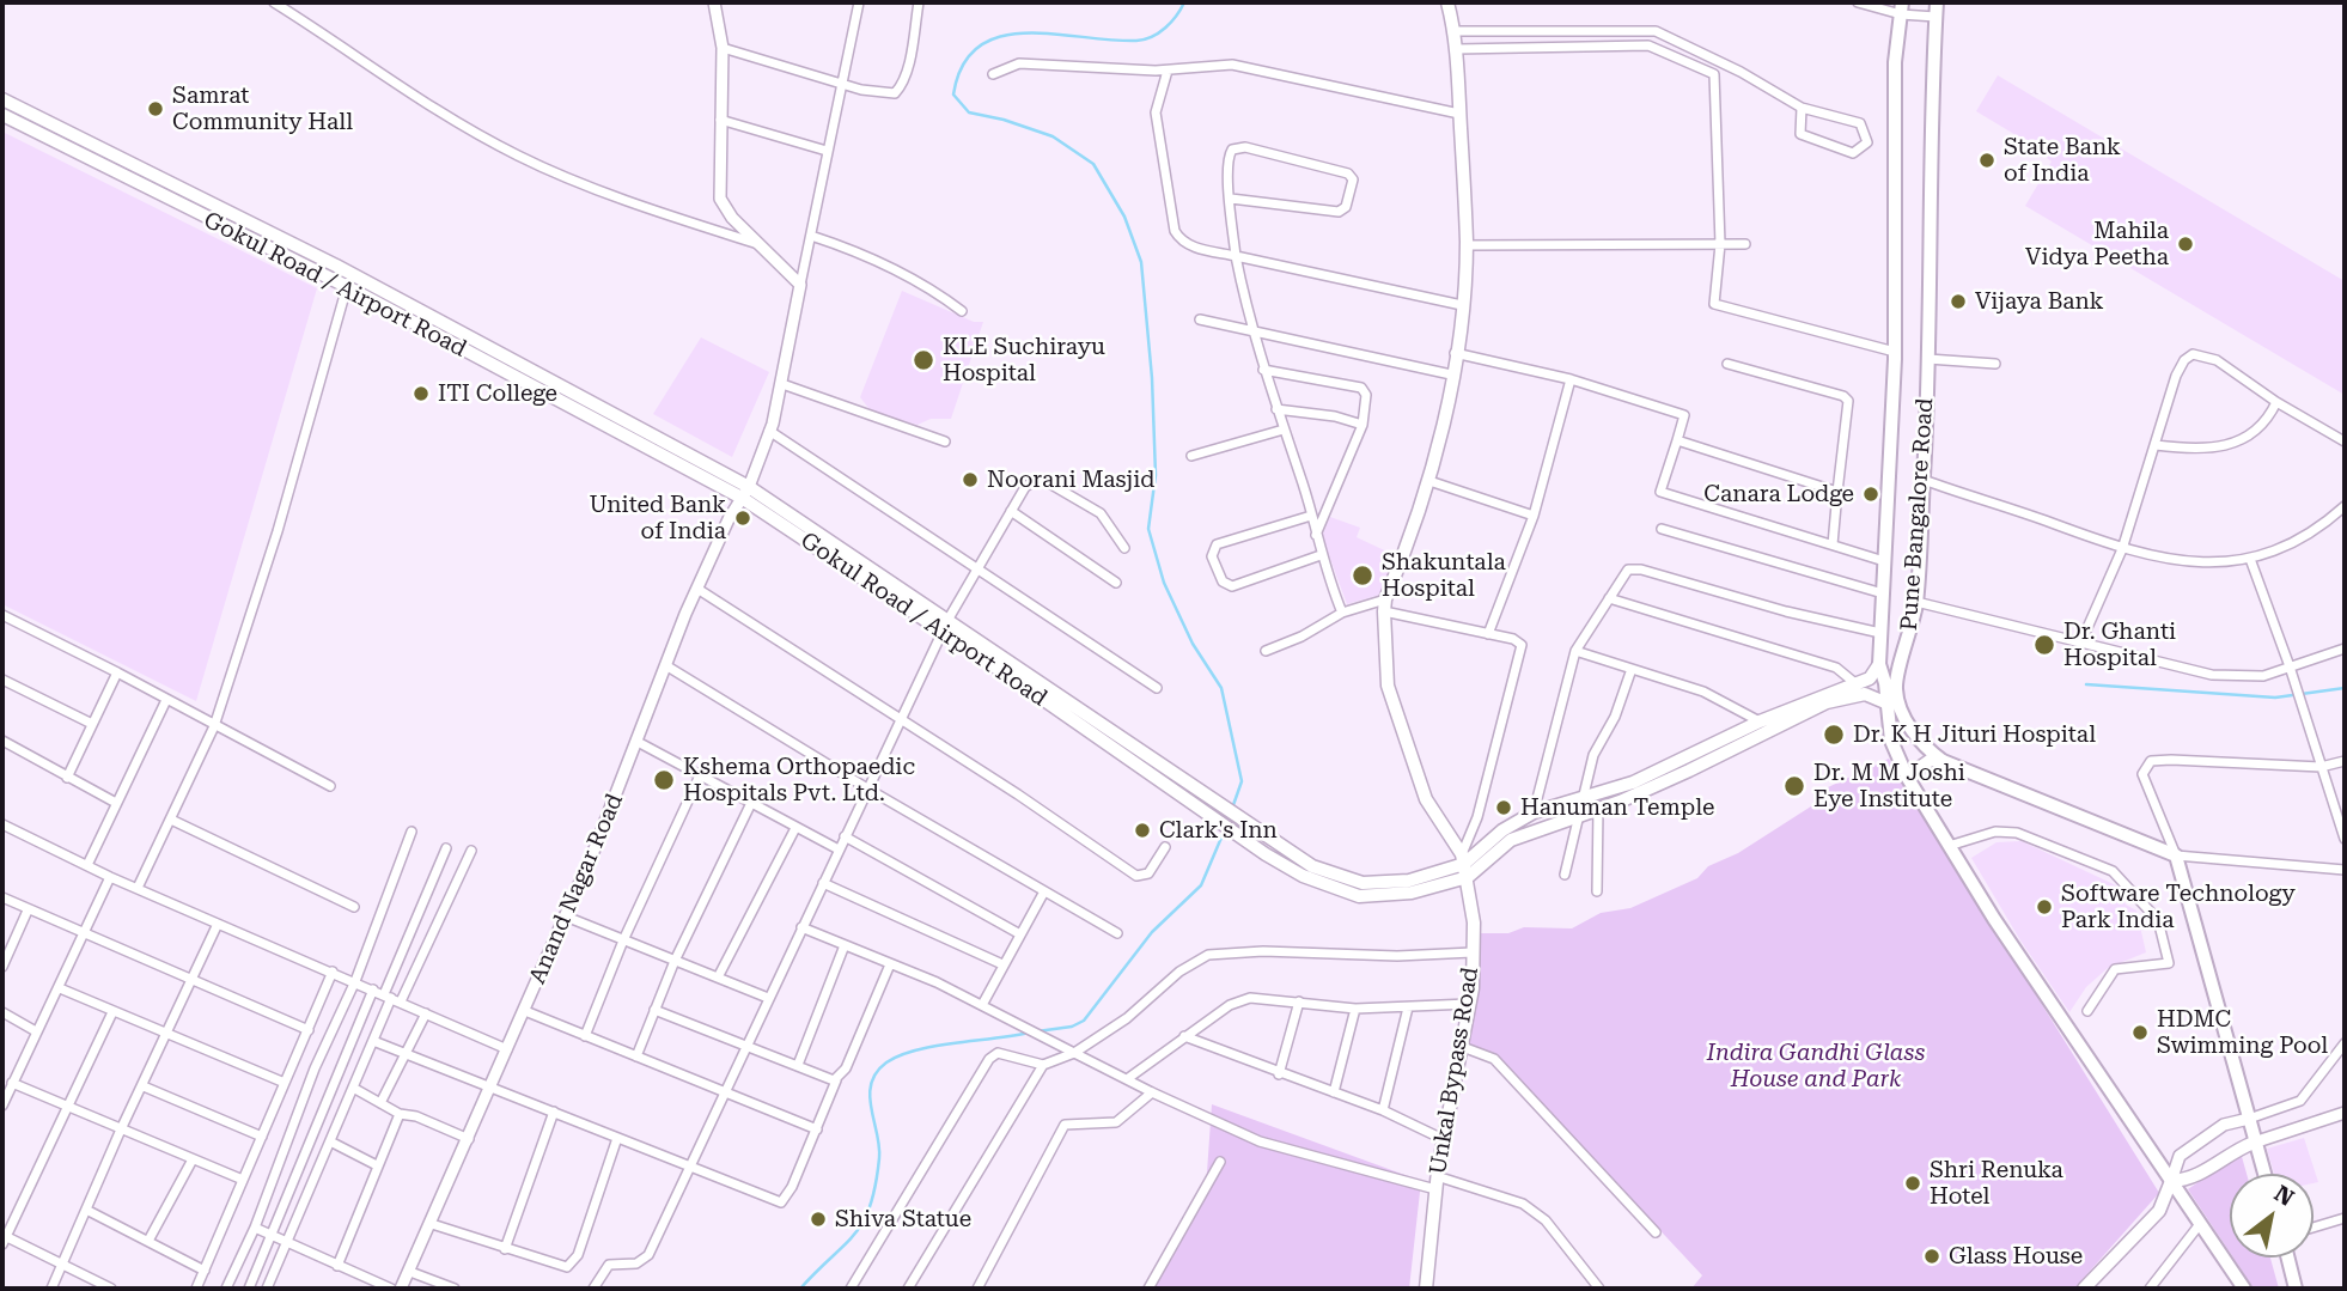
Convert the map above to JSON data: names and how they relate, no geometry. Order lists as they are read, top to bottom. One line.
{"streets":{"main road":["Gokul Road / Airport Road","Pune Bangalore Road","Unkal Bypass Road"],"street":["Anand Nagar Road"]},"crossings":[["Gokul Road / Airport Road","Pune Bangalore Road"],["Gokul Road / Airport Road","Anand Nagar Road"],["Gokul Road / Airport Road","Unkal Bypass Road"]],"parks":["Indira Gandhi Glass House and Park"],"places":["Samrat Community Hall","State Bank of India","Mahila Vidya Peetha","Vijaya Bank","KLE Suchirayu Hospital","ITI College","Noorani Masjid","Canara Lodge","United Bank of India","Shakuntala Hospital","Dr. Ghanti Hospital","Dr. K H Jituri Hospital","Kshema Orthopaedic Hospitals Pvt. Ltd.","Dr. M M Joshi Eye Institute","Hanuman Temple","Clark's Inn","Software Technology Park India","HDMC Swimming Pool","Shri Renuka Hotel","Shiva Statue","Glass House"],"north":"top right"}
